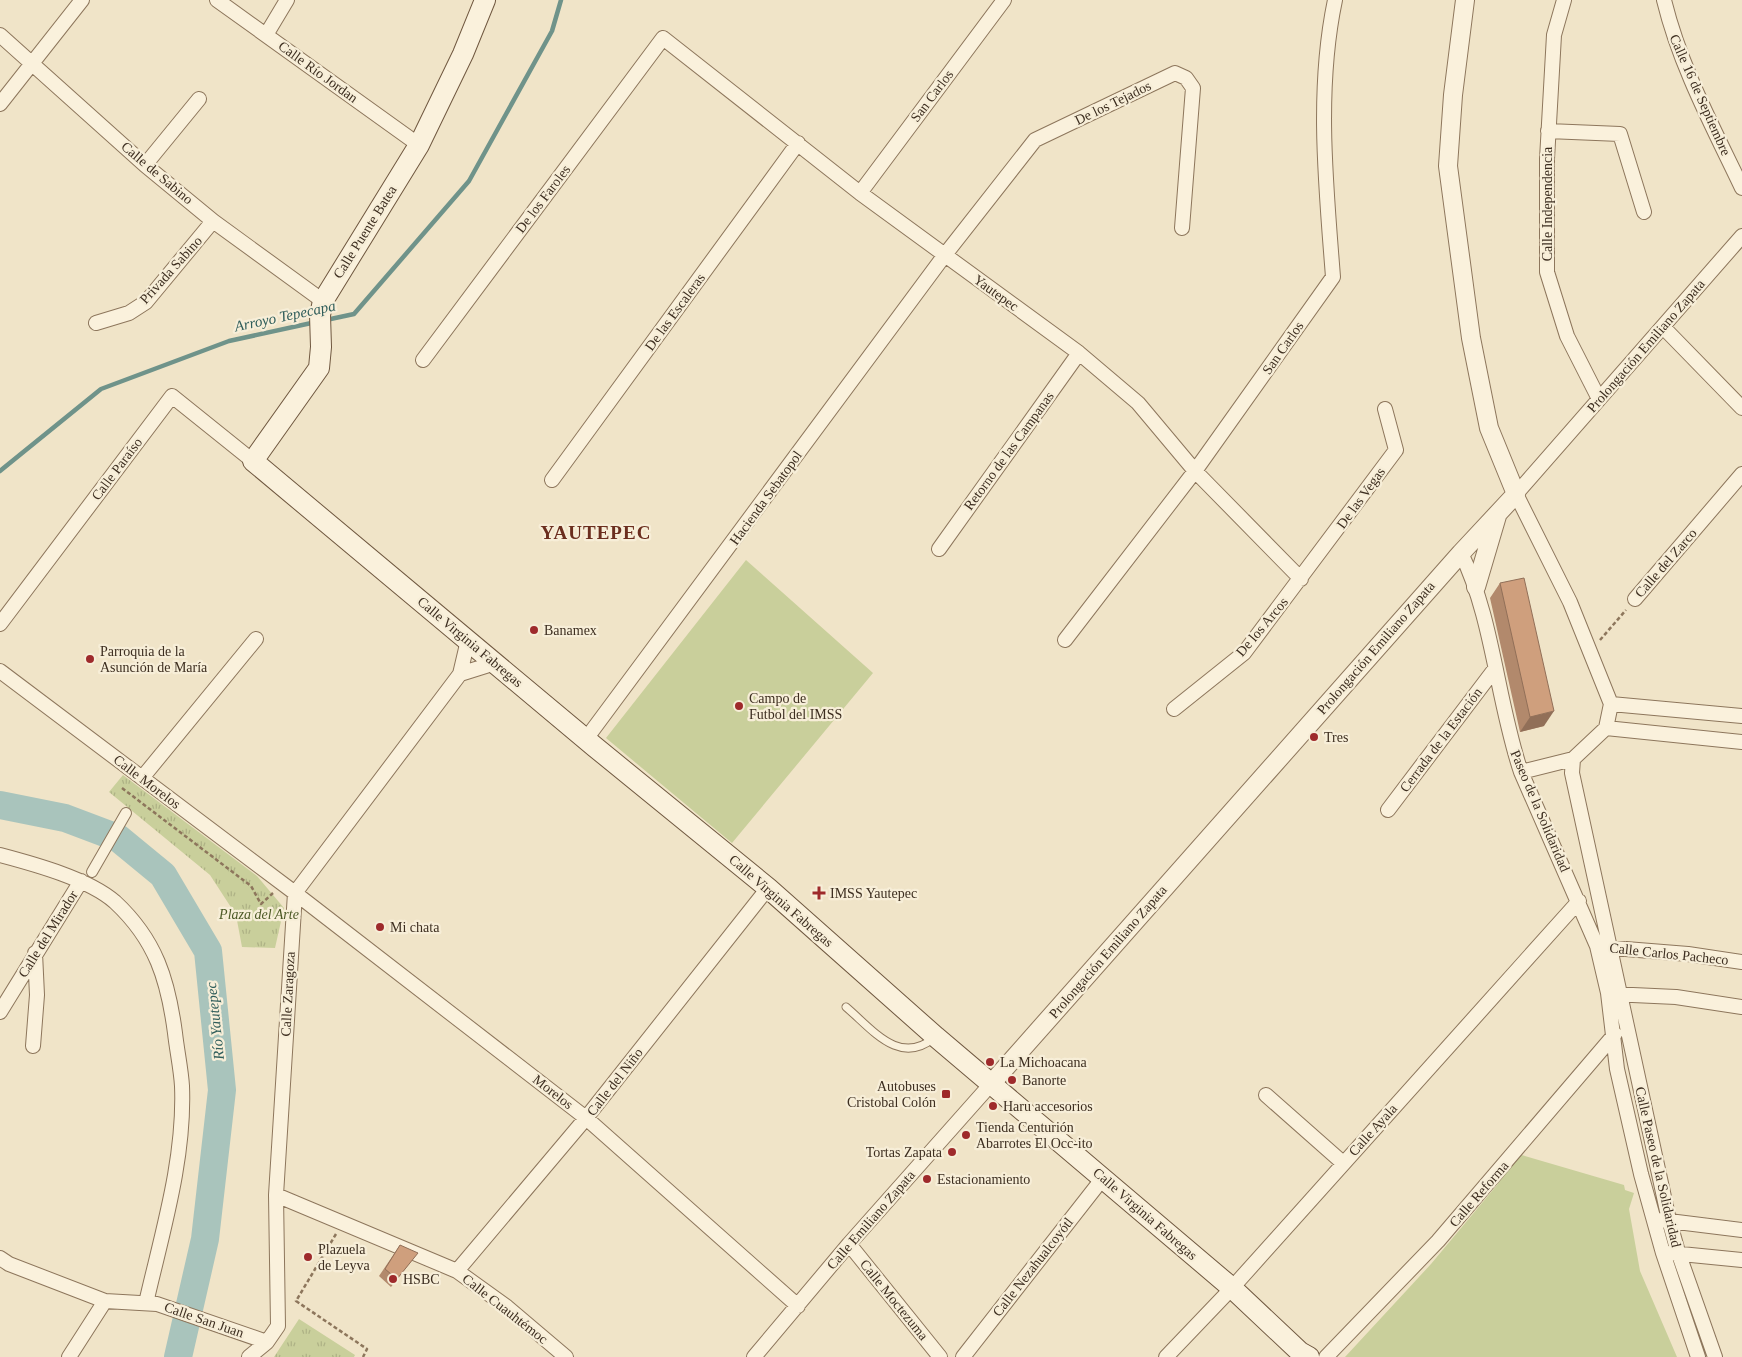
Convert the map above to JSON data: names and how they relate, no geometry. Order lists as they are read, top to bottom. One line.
{"streets":{"main road":["Calle Puente Batea","Calle Virginia Fabregas"],"street":["Calle Río Jordan","Calle 16 de Septiembre","San Carlos","De los Tejados","Calle de Sabino","De los Faroles","Calle Independencia","Privada Sabino","Yautepec","De las Escaleras","Prolongación Emiliano Zapata","Retorno de las Campanas","Calle Paraíso","Hacienda Sebatopol","De las Vegas","Calle del Zarco","De los Arcos","Cerrada de la Estación","Calle Morelos","Paseo de la Solidaridad","Calle del Mirador","Calle Carlos Pacheco","Calle Zaragoza","Calle del Niño","Morelos","Calle Ayala","Calle Paseo de la Solidaridad","Calle Reforma","Calle Emiliano Zapata","Calle Nezahualcoyótl","Calle Moctezuma","Calle Cuauhtémoc","Calle San Juan"]},"crossings":[["Calle Río Jordan","Calle Puente Batea"],["San Carlos","Yautepec"],["De los Tejados","Yautepec"],["De los Tejados","Hacienda Sebatopol"],["Calle de Sabino","Calle Puente Batea"],["Calle de Sabino","Privada Sabino"],["De los Faroles","Yautepec"],["Calle Independencia","Prolongación Emiliano Zapata"],["Yautepec","De las Escaleras"],["Yautepec","Retorno de las Campanas"],["Yautepec","Hacienda Sebatopol"],["Yautepec","De las Vegas"],["Yautepec","De los Arcos"],["Prolongación Emiliano Zapata","Calle Virginia Fabregas"],["Prolongación Emiliano Zapata","Paseo de la Solidaridad"],["Prolongación Emiliano Zapata","Calle Emiliano Zapata"],["Calle Paraíso","Calle Virginia Fabregas"],["Hacienda Sebatopol","Calle Virginia Fabregas"],["De las Vegas","De los Arcos"],["Calle Virginia Fabregas","Calle del Niño"],["Calle Virginia Fabregas","Calle Ayala"],["Calle Virginia Fabregas","Calle Emiliano Zapata"],["Calle Virginia Fabregas","Calle Nezahualcoyótl"],["Cerrada de la Estación","Paseo de la Solidaridad"],["Calle Morelos","Calle Zaragoza"],["Calle Morelos","Morelos"],["Paseo de la Solidaridad","Calle Carlos Pacheco"],["Paseo de la Solidaridad","Calle Ayala"],["Paseo de la Solidaridad","Calle Paseo de la Solidaridad"],["Paseo de la Solidaridad","Calle Reforma"],["Calle Zaragoza","Morelos"],["Calle Zaragoza","Calle Cuauhtémoc"],["Calle Zaragoza","Calle San Juan"],["Calle del Niño","Morelos"],["Calle del Niño","Calle Cuauhtémoc"],["Morelos","Calle Emiliano Zapata"],["Calle Paseo de la Solidaridad","Calle Reforma"],["Calle Emiliano Zapata","Calle Moctezuma"]],"districts":["YAUTEPEC"],"water":["Arroyo Tepecapa","Río Yautepec"],"parks":["Plaza del Arte"],"places":{"other":["Banamex","Parroquia de la Asunción de María","Campo de Futbol del IMSS","Tres","Mi chata","La Michoacana","Banorte","Haru accesorios","Tienda Centurión Abarrotes El Occ-ito","Tortas Zapata","Estacionamiento","Plazuela de Leyva","HSBC"],"health":["IMSS Yautepec"],"transit":["Autobuses Cristobal Colón"]}}
